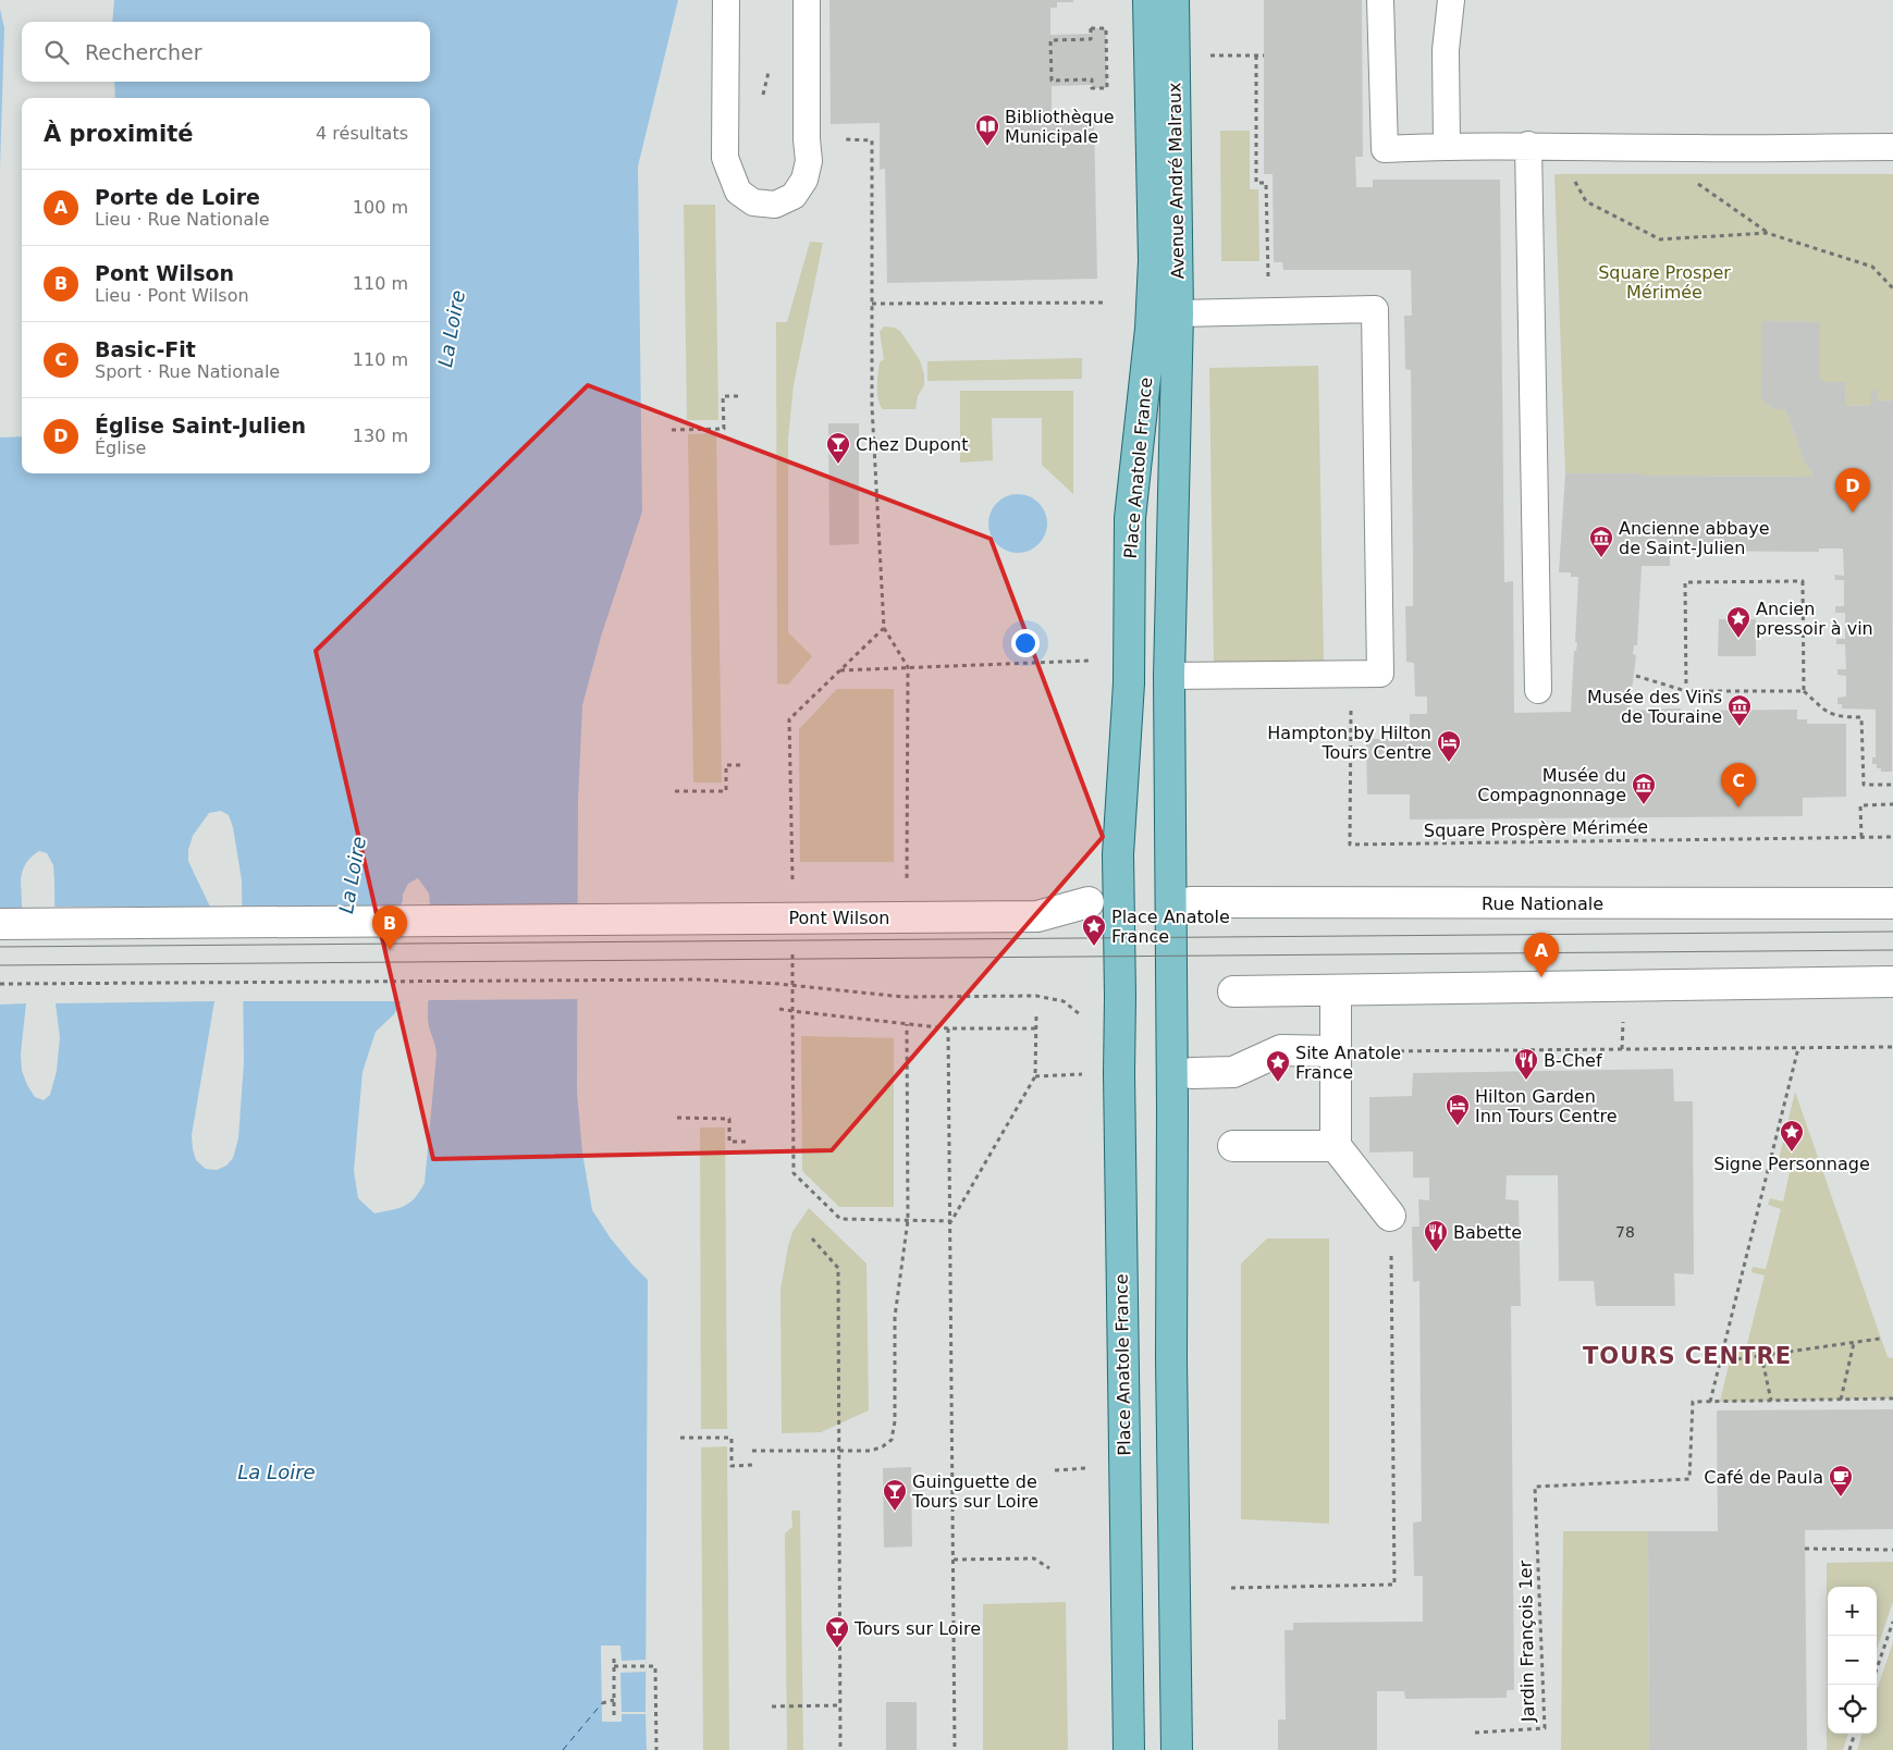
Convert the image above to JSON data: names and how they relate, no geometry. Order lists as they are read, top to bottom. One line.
{"streets":{"main road":["Avenue André Malraux","Place Anatole France"],"street":["Rue Nationale","Pont Wilson"],"path":["Square Prospère Mérimée","Jardin François 1er"]},"crossings":[["Avenue André Malraux","Place Anatole France"]],"districts":["TOURS CENTRE"],"water":["La Loire"],"parks":["Square Prosper Mérimée"],"places":{"library":["Bibliothèque Municipale"],"bar":["Chez Dupont","Guinguette de Tours sur Loire","Tours sur Loire"],"museum":["Ancienne abbaye de Saint-Julien","Musée des Vins de Touraine","Musée du Compagnonnage"],"place":["Ancien pressoir à vin","Place Anatole France","Site Anatole France","Signe Personnage"],"hotel":["Hampton by Hilton Tours Centre","Hilton Garden Inn Tours Centre"],"restaurant":["B-Chef","Babette"],"cafe":["Café de Paula"]},"house_numbers":["78"],"page":{"search":"Rechercher","heading":["À proximité","4 résultats"],"list":[{"mark":"A","name":"Porte de Loire","note":"Lieu · Rue Nationale","value":"100 m"},{"mark":"B","name":"Pont Wilson","note":"Lieu · Pont Wilson","value":"110 m"},{"mark":"C","name":"Basic-Fit","note":"Sport · Rue Nationale","value":"110 m"},{"mark":"D","name":"Église Saint-Julien","note":"Église","value":"130 m"}],"pins":["D","C","B","A"],"map_buttons":["+","−"]}}
